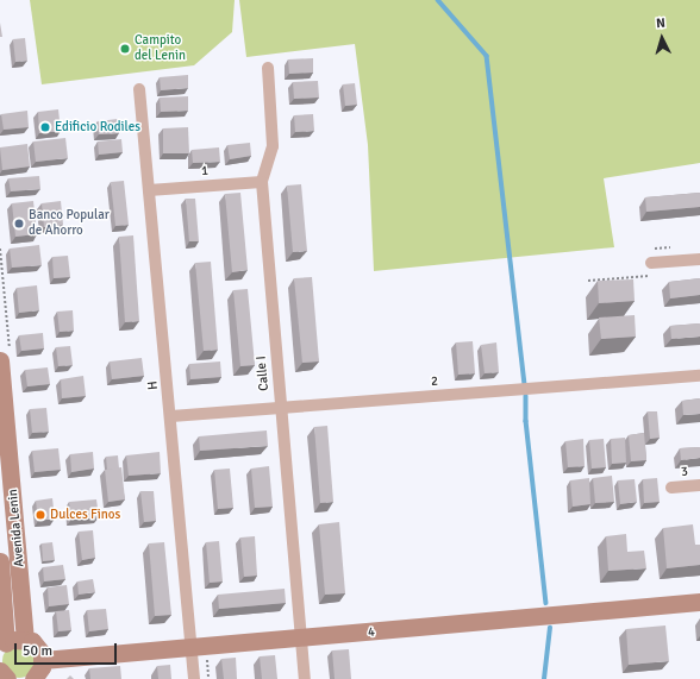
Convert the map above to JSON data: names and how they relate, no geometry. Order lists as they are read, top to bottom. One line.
{"streets":{"street":["1","Calle I","2","H","3","Avenida Lenin","4"]},"crossings":[["1","Calle I"],["1","H"],["Calle I","2"],["Calle I","4"],["2","H"],["H","4"]],"places":["Campito del Lenin","Edificio Rodiles","Banco Popular de Ahorro","Dulces Finos"],"scale_bar":"50 m","north":"top"}
